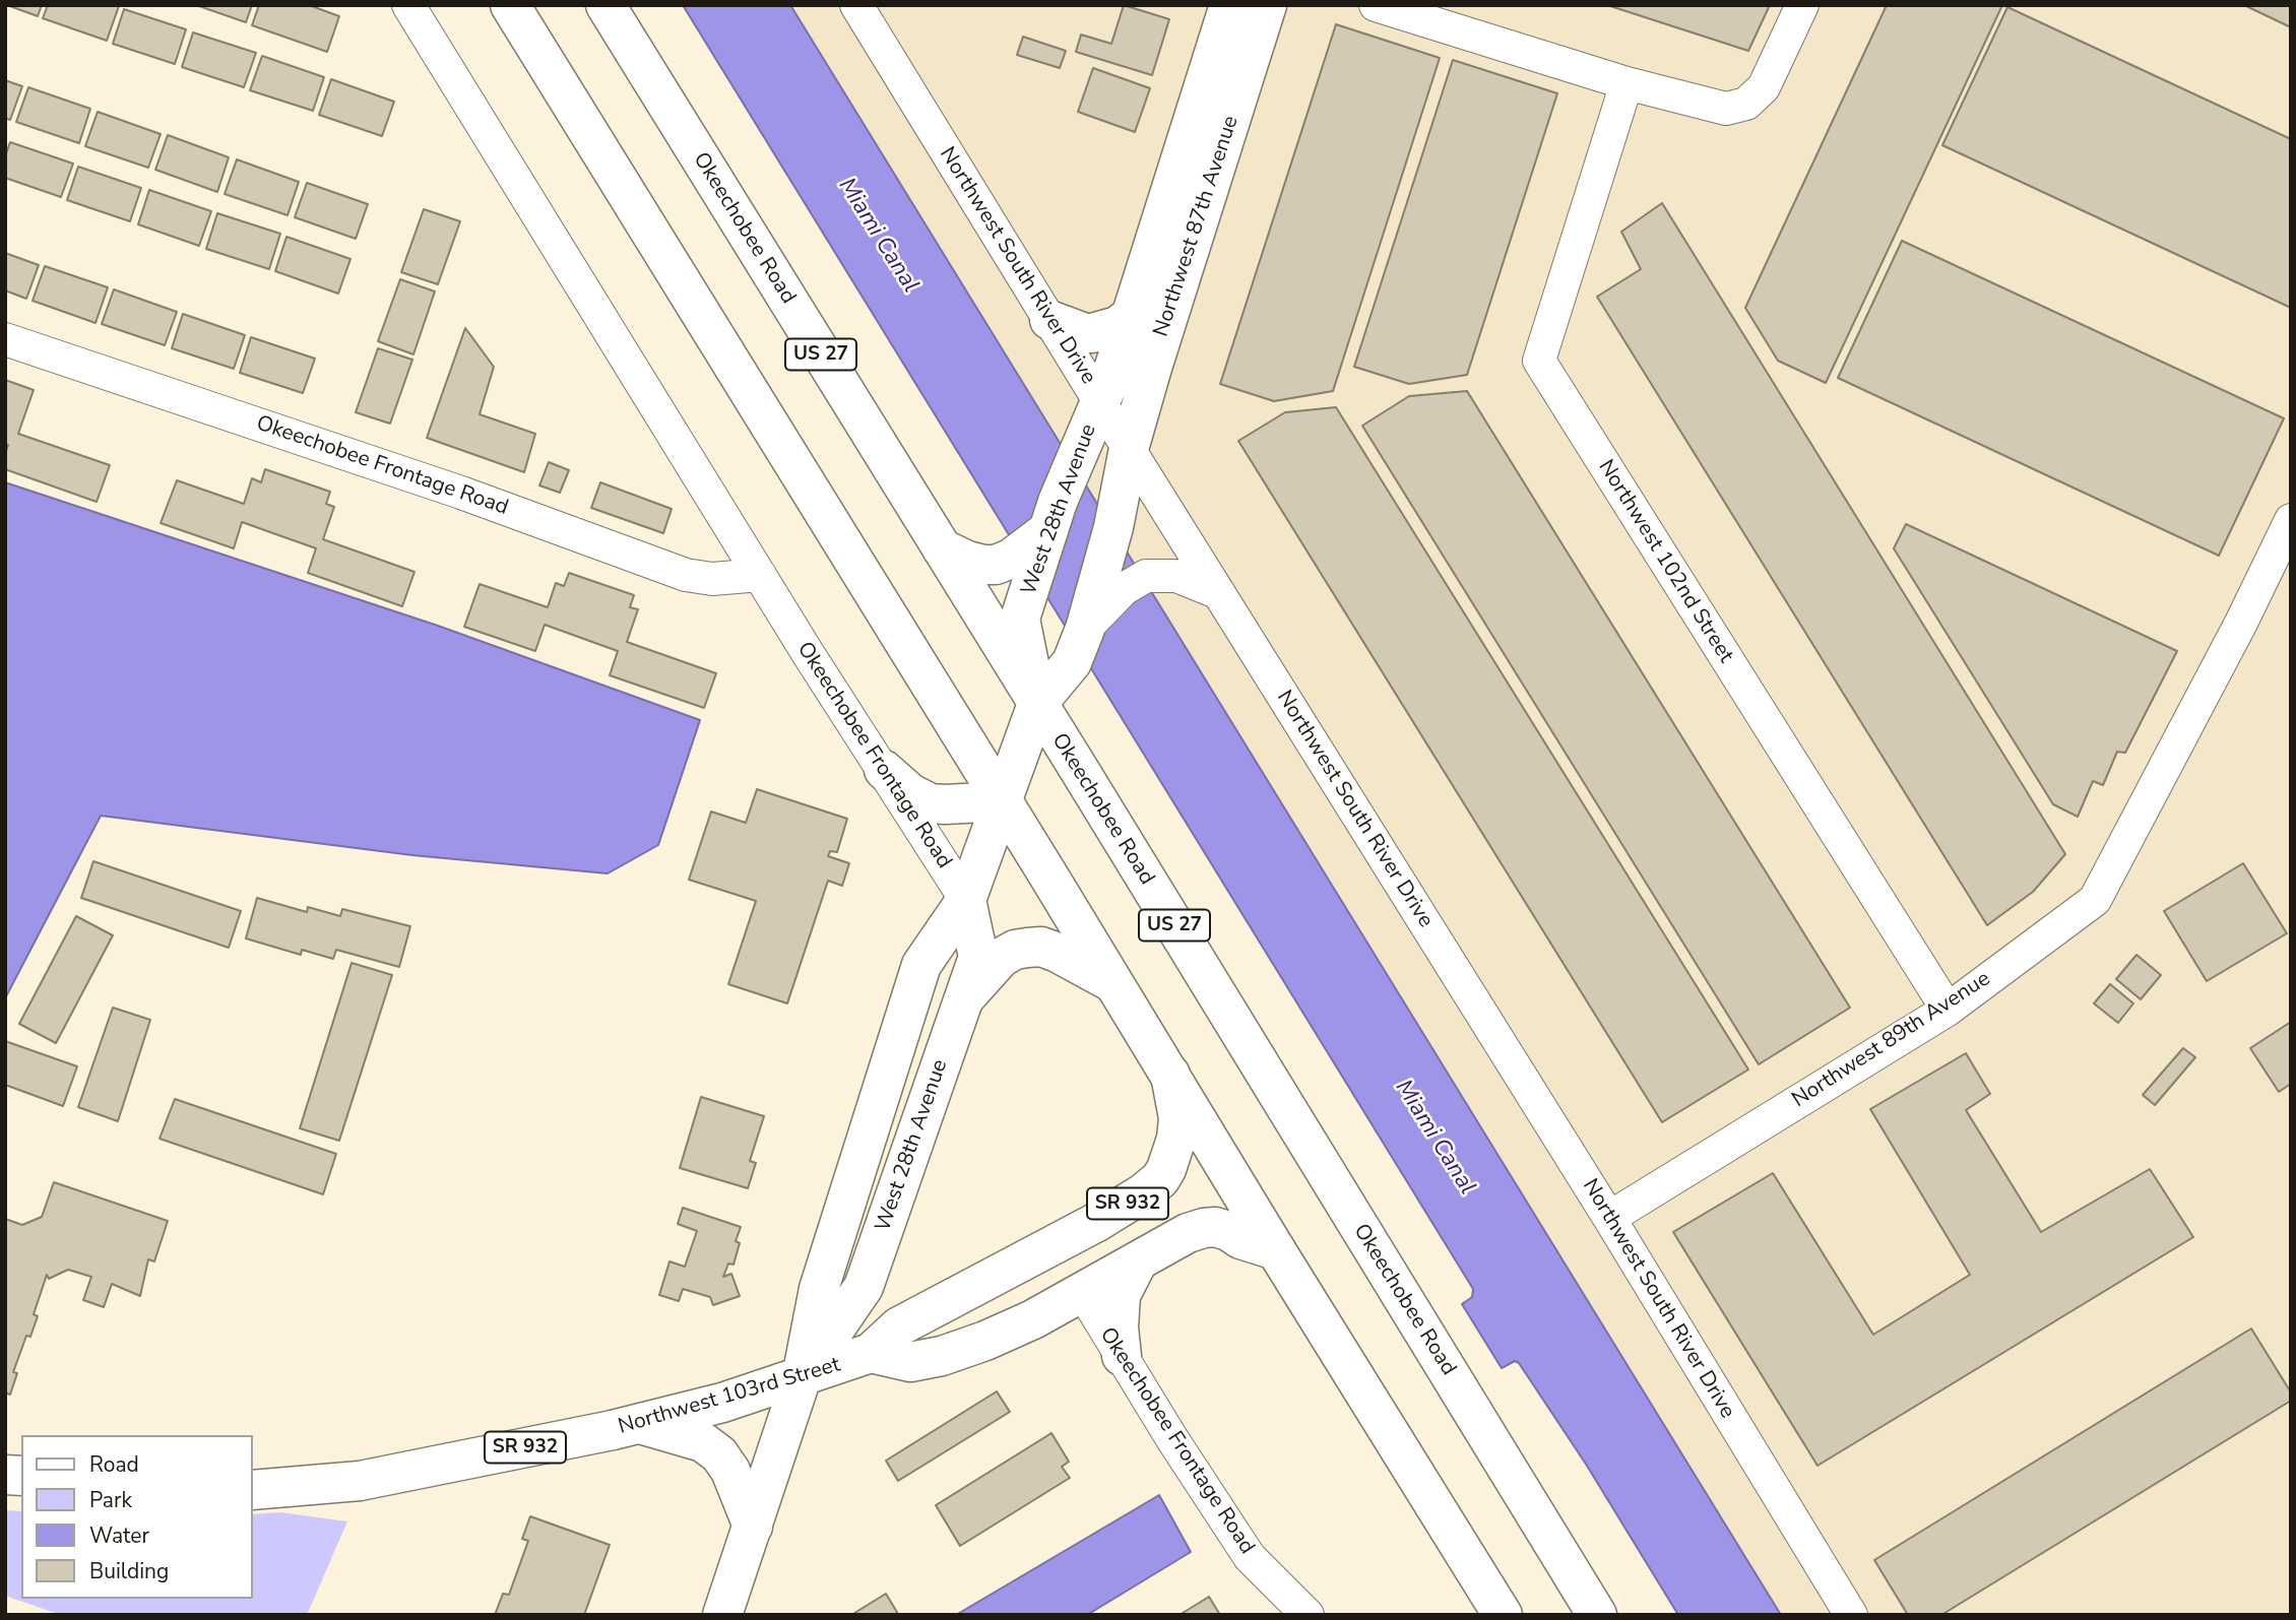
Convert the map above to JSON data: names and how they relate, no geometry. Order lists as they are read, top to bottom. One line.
{"streets":{"main road":["Northwest 87th Avenue","Okeechobee Road","US 27","West 28th Avenue","SR 932","Northwest 103rd Street"],"street":["Northwest South River Drive","Okeechobee Frontage Road","Northwest 102nd Street","Northwest 89th Avenue"]},"crossings":[["Northwest 87th Avenue","Northwest South River Drive"],["Northwest 87th Avenue","West 28th Avenue"],["Okeechobee Road","West 28th Avenue"],["Northwest South River Drive","West 28th Avenue"],["Northwest South River Drive","Northwest 89th Avenue"],["Okeechobee Frontage Road","West 28th Avenue"],["Okeechobee Frontage Road","SR 932"],["West 28th Avenue","Northwest 103rd Street"],["Northwest 102nd Street","Northwest 89th Avenue"],["SR 932","Northwest 103rd Street"]],"water":["Miami Canal"],"legend":["Road","Park","Water","Building"]}
